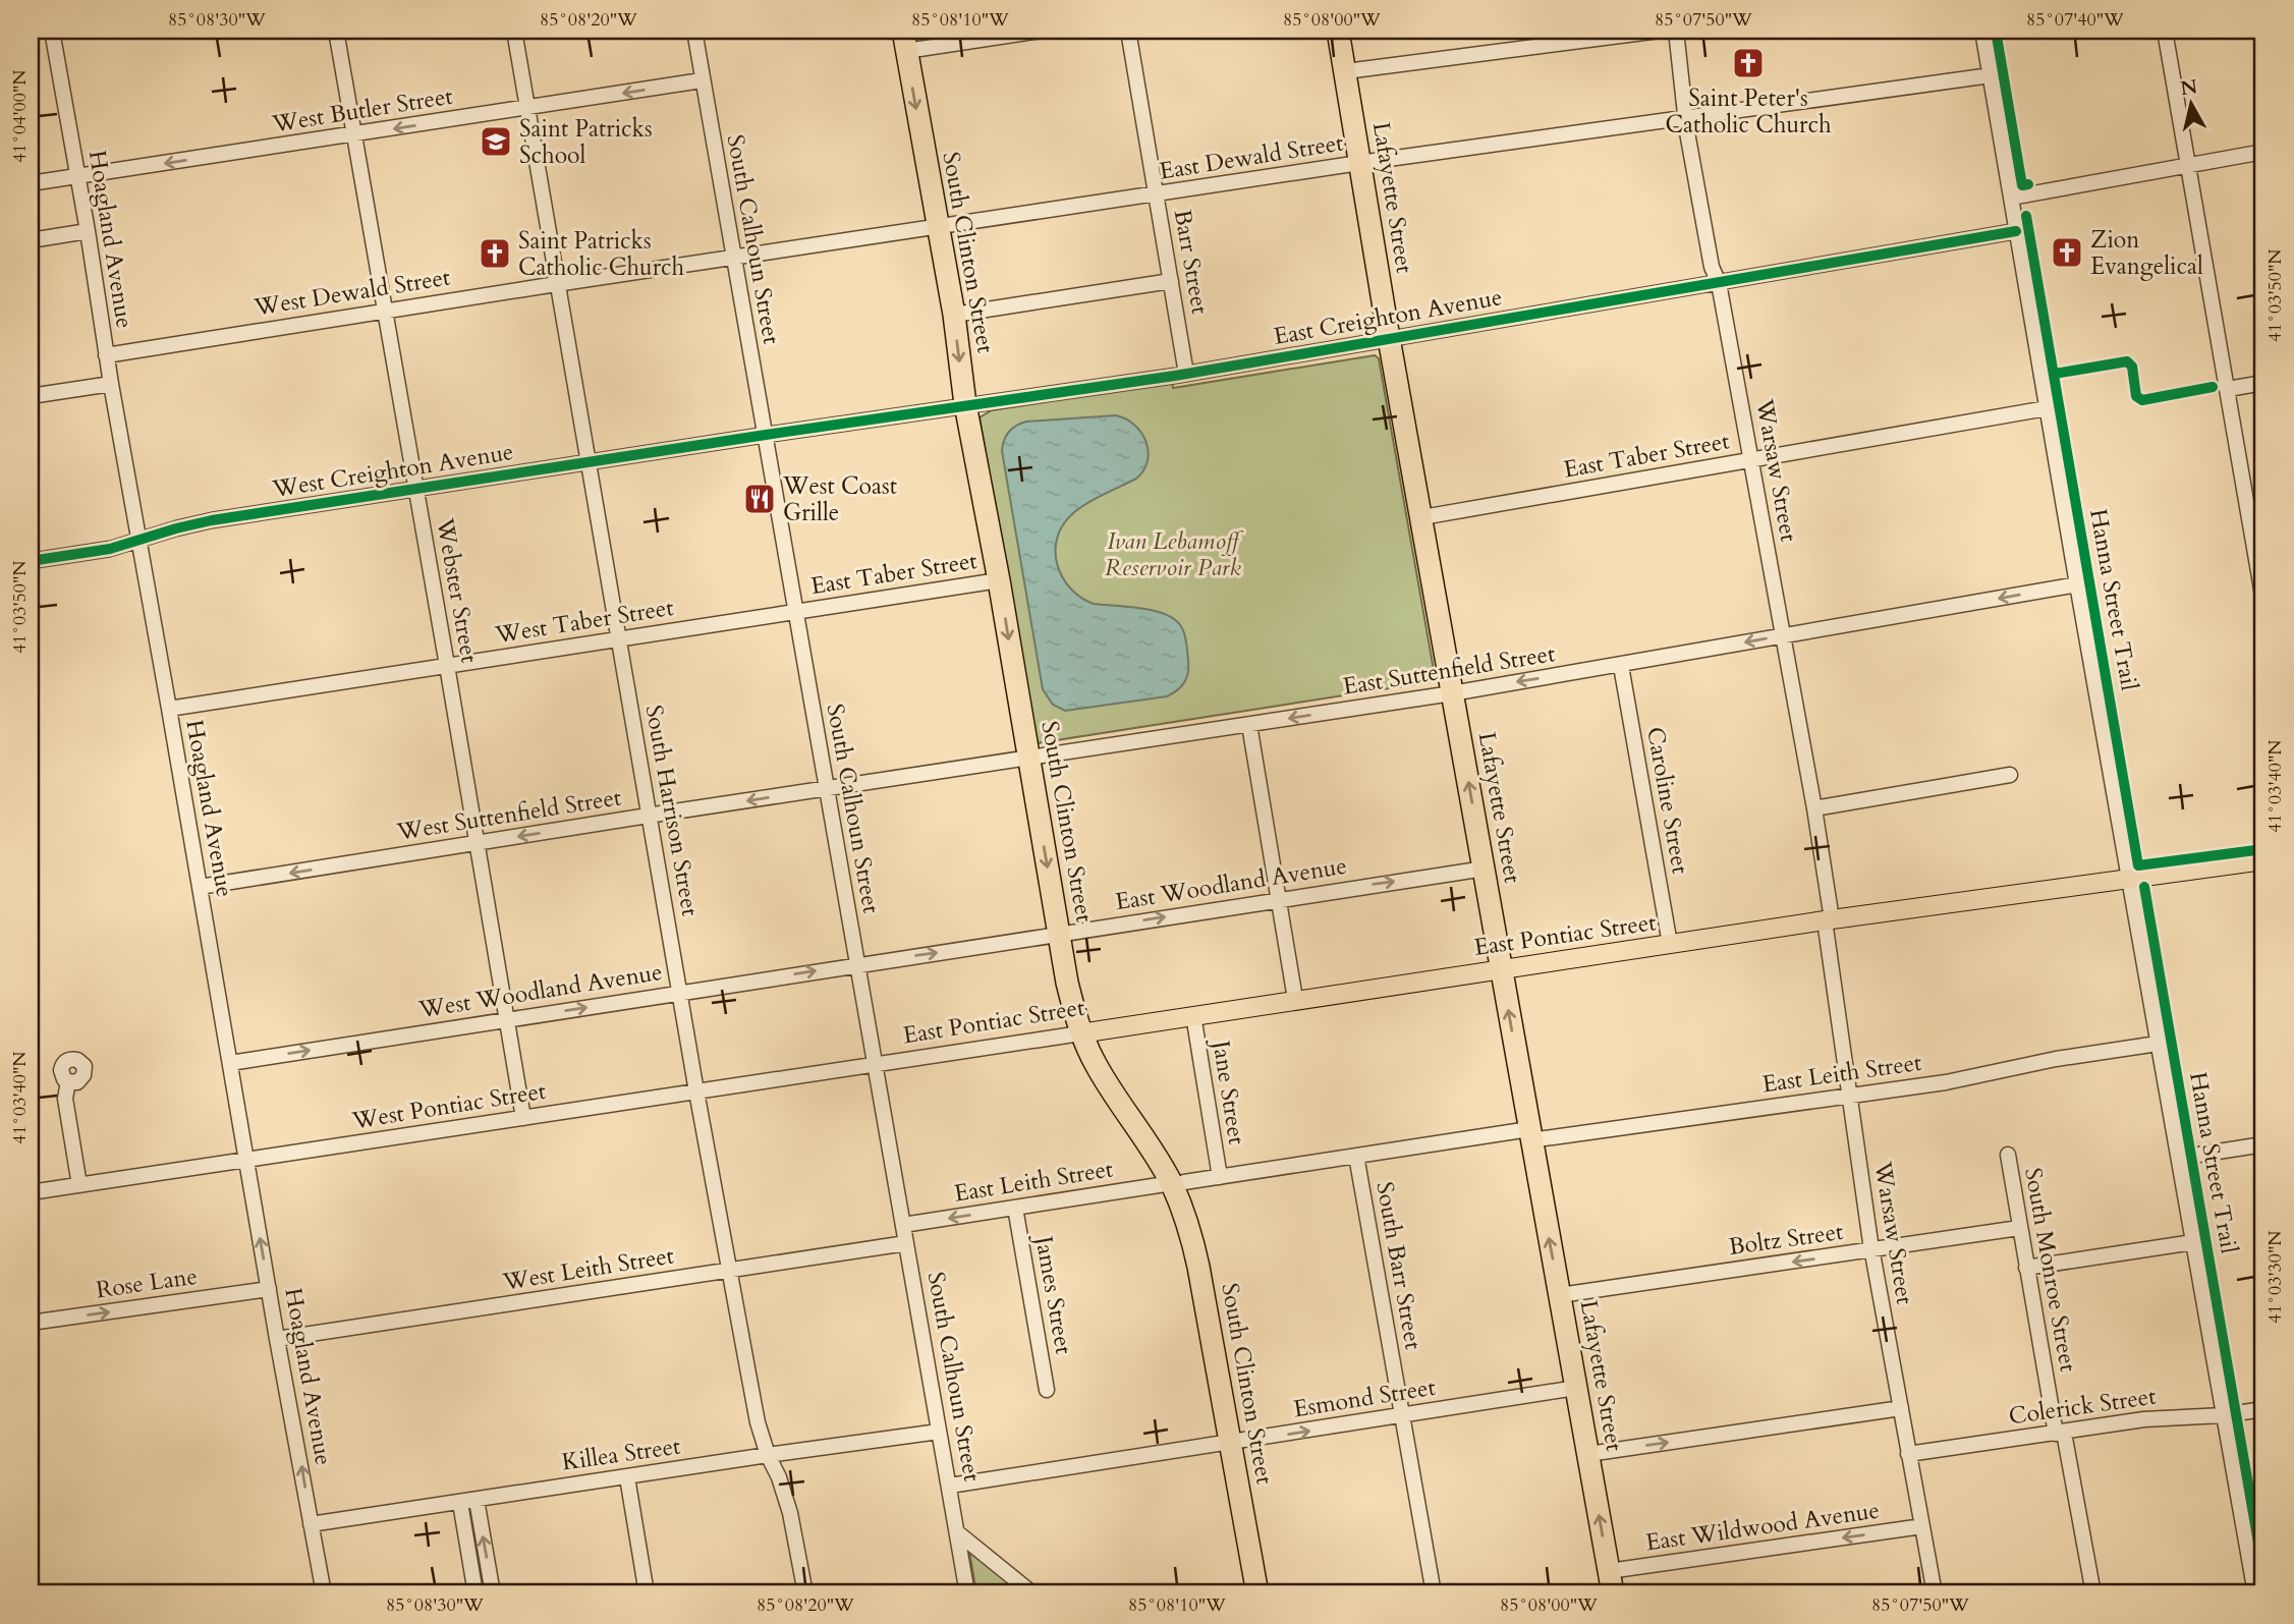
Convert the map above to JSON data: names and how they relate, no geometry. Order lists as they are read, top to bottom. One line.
{"streets":{"highway":["Lafayette Street","South Clinton Street"],"main road":["East Pontiac Street"],"street":["West Butler Street","East Dewald Street","Hoagland Avenue","South Calhoun Street","Barr Street","West Dewald Street","East Creighton Avenue","East Taber Street","West Creighton Avenue","Warsaw Street","Webster Street","West Taber Street","East Suttenfield Street","Caroline Street","South Harrison Street","West Suttenfield Street","East Woodland Avenue","West Woodland Avenue","East Leith Street","Jane Street","West Pontiac Street","Boltz Street","South Barr Street","West Leith Street","South Monroe Street","Rose Lane","James Street","Esmond Street","Colerick Street","Killea Street","East Wildwood Avenue"],"cycle path":["Hanna Street Trail"]},"crossings":[["West Butler Street","Hoagland Avenue"],["West Butler Street","South Calhoun Street"],["West Butler Street","Webster Street"],["West Butler Street","South Harrison Street"],["East Dewald Street","Lafayette Street"],["East Dewald Street","South Calhoun Street"],["East Dewald Street","South Clinton Street"],["East Dewald Street","Barr Street"],["East Dewald Street","West Dewald Street"],["East Dewald Street","Warsaw Street"],["Lafayette Street","East Creighton Avenue"],["Lafayette Street","East Taber Street"],["Lafayette Street","East Suttenfield Street"],["Lafayette Street","East Woodland Avenue"],["Lafayette Street","East Pontiac Street"],["Lafayette Street","East Leith Street"],["Lafayette Street","Boltz Street"],["Lafayette Street","Esmond Street"],["Lafayette Street","East Wildwood Avenue"],["Hoagland Avenue","West Dewald Street"],["Hoagland Avenue","West Creighton Avenue"],["Hoagland Avenue","West Taber Street"],["Hoagland Avenue","West Suttenfield Street"],["Hoagland Avenue","West Woodland Avenue"],["Hoagland Avenue","West Pontiac Street"],["Hoagland Avenue","West Leith Street"],["Hoagland Avenue","Rose Lane"],["Hoagland Avenue","Killea Street"],["South Calhoun Street","West Dewald Street"],["South Calhoun Street","East Creighton Avenue"],["South Calhoun Street","East Taber Street"],["South Calhoun Street","West Creighton Avenue"],["South Calhoun Street","West Taber Street"],["South Calhoun Street","East Suttenfield Street"],["South Calhoun Street","West Suttenfield Street"],["South Calhoun Street","East Woodland Avenue"],["South Calhoun Street","East Pontiac Street"],["South Calhoun Street","West Woodland Avenue"],["South Calhoun Street","East Leith Street"],["South Calhoun Street","West Pontiac Street"],["South Calhoun Street","West Leith Street"],["South Calhoun Street","Esmond Street"],["South Calhoun Street","Killea Street"],["South Clinton Street","East Creighton Avenue"],["South Clinton Street","East Taber Street"],["South Clinton Street","East Suttenfield Street"],["South Clinton Street","East Woodland Avenue"],["South Clinton Street","East Pontiac Street"],["South Clinton Street","East Leith Street"],["South Clinton Street","Esmond Street"],["Barr Street","East Creighton Avenue"],["West Dewald Street","Webster Street"],["West Dewald Street","South Harrison Street"],["East Creighton Avenue","West Creighton Avenue"],["East Creighton Avenue","Warsaw Street"],["East Taber Street","Warsaw Street"],["East Taber Street","West Taber Street"],["West Creighton Avenue","Webster Street"],["West Creighton Avenue","South Harrison Street"],["Warsaw Street","East Suttenfield Street"],["Warsaw Street","East Pontiac Street"],["Warsaw Street","East Leith Street"],["Warsaw Street","Boltz Street"],["Warsaw Street","Colerick Street"],["Warsaw Street","East Wildwood Avenue"],["Webster Street","West Taber Street"],["Webster Street","West Suttenfield Street"],["Webster Street","West Woodland Avenue"],["Webster Street","West Pontiac Street"],["West Taber Street","South Harrison Street"],["East Suttenfield Street","Caroline Street"],["East Suttenfield Street","West Suttenfield Street"],["Caroline Street","East Pontiac Street"],["South Harrison Street","West Suttenfield Street"],["South Harrison Street","West Woodland Avenue"],["South Harrison Street","West Pontiac Street"],["South Harrison Street","West Leith Street"],["South Harrison Street","Killea Street"],["East Woodland Avenue","West Woodland Avenue"],["East Pontiac Street","Jane Street"],["East Pontiac Street","West Pontiac Street"],["East Leith Street","Jane Street"],["East Leith Street","South Barr Street"],["East Leith Street","James Street"],["Boltz Street","South Monroe Street"],["South Barr Street","Esmond Street"],["South Monroe Street","Colerick Street"]],"one_way":["West Butler Street","Lafayette Street","South Clinton Street","East Suttenfield Street","West Suttenfield Street","East Woodland Avenue","West Woodland Avenue","Boltz Street","Rose Lane"],"parks":["Ivan Lebamoff Reservoir Park"],"places":{"church":["Saint Peter's Catholic Church","Zion Evangelical","Saint Patricks Catholic Church"],"school or university":["Saint Patricks School"],"restaurant":["West Coast Grille"]},"north":"top","coordinates":["85°08'30\"W","85°08'20\"W","85°08'10\"W","85°08'00\"W","85°07'50\"W","85°07'40\"W","41°04'00\"N","41°03'50\"N","41°03'40\"N","41°03'30\"N"]}
